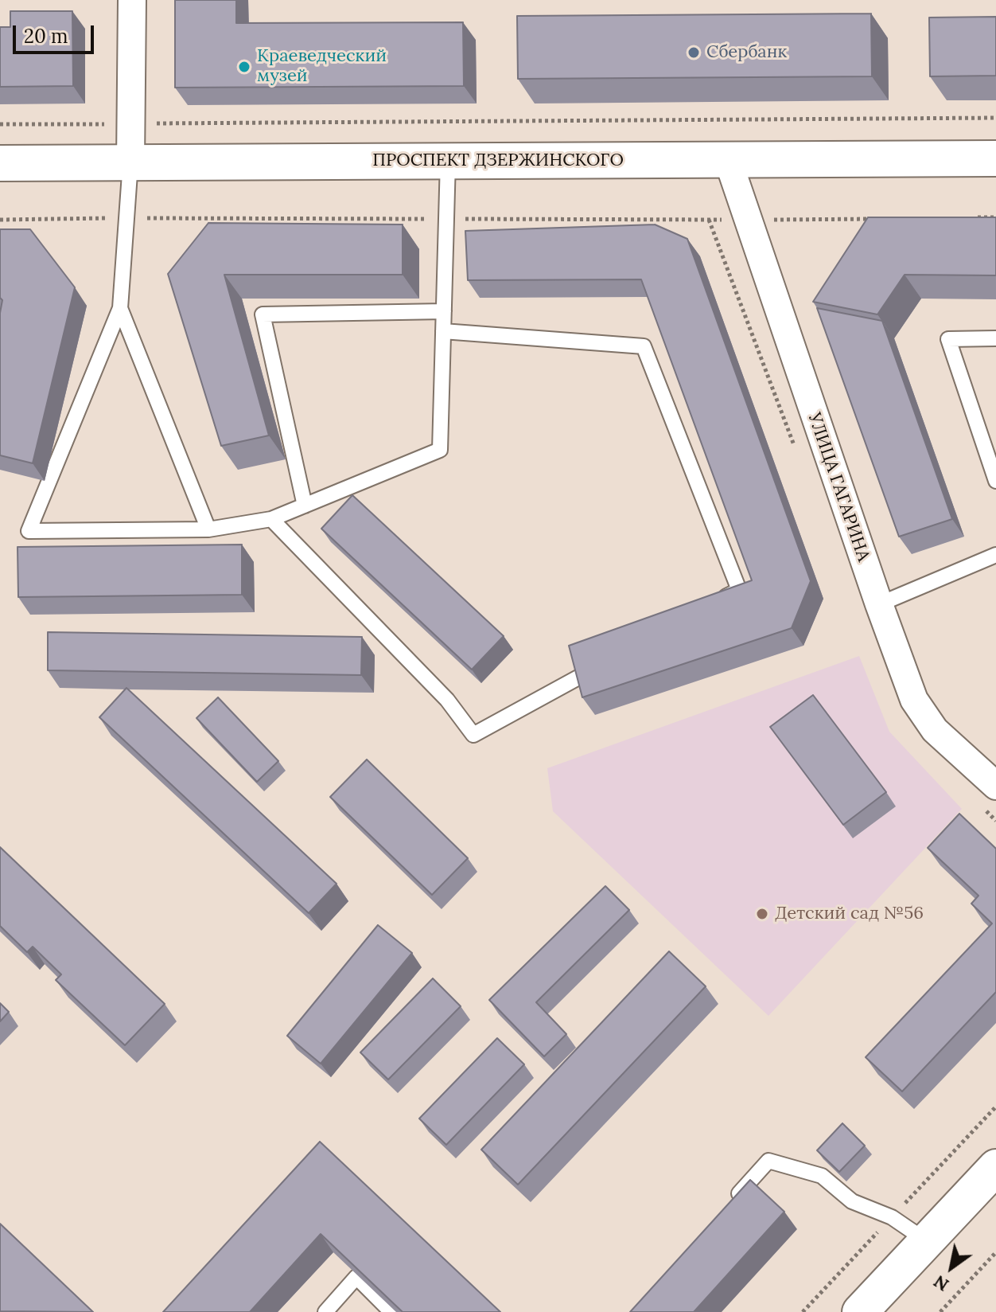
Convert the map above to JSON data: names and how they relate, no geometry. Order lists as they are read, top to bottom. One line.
{"streets":{"main road":["ПРОСПЕКТ ДЗЕРЖИНСКОГО"],"street":["УЛИЦА ГАГАРИНА"]},"crossings":[["ПРОСПЕКТ ДЗЕРЖИНСКОГО","УЛИЦА ГАГАРИНА"]],"places":["Сбербанк","Краеведческий музей","Детский сад №56"],"scale_bar":"20 m","north":"bottom left"}
